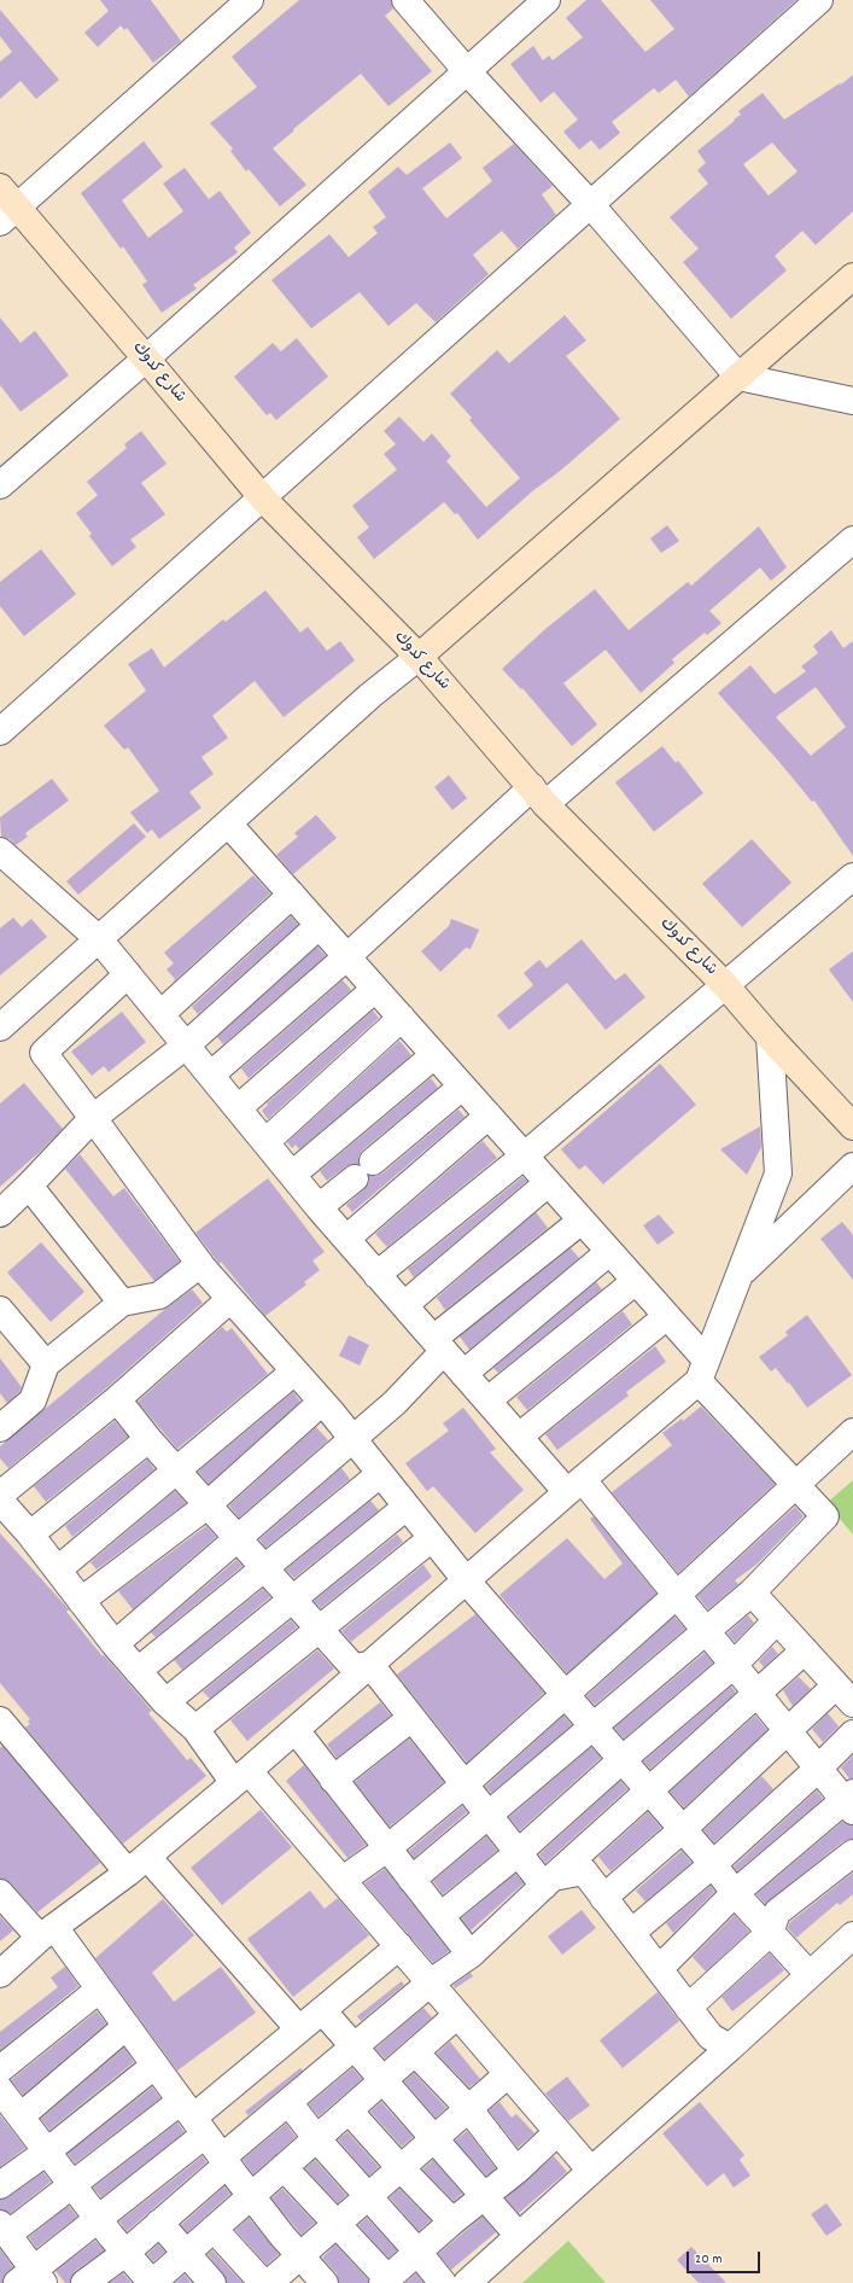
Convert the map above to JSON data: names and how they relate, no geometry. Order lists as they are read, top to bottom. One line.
{"streets":{"street":["شارع كدوك"]},"scale_bar":"20 m"}
